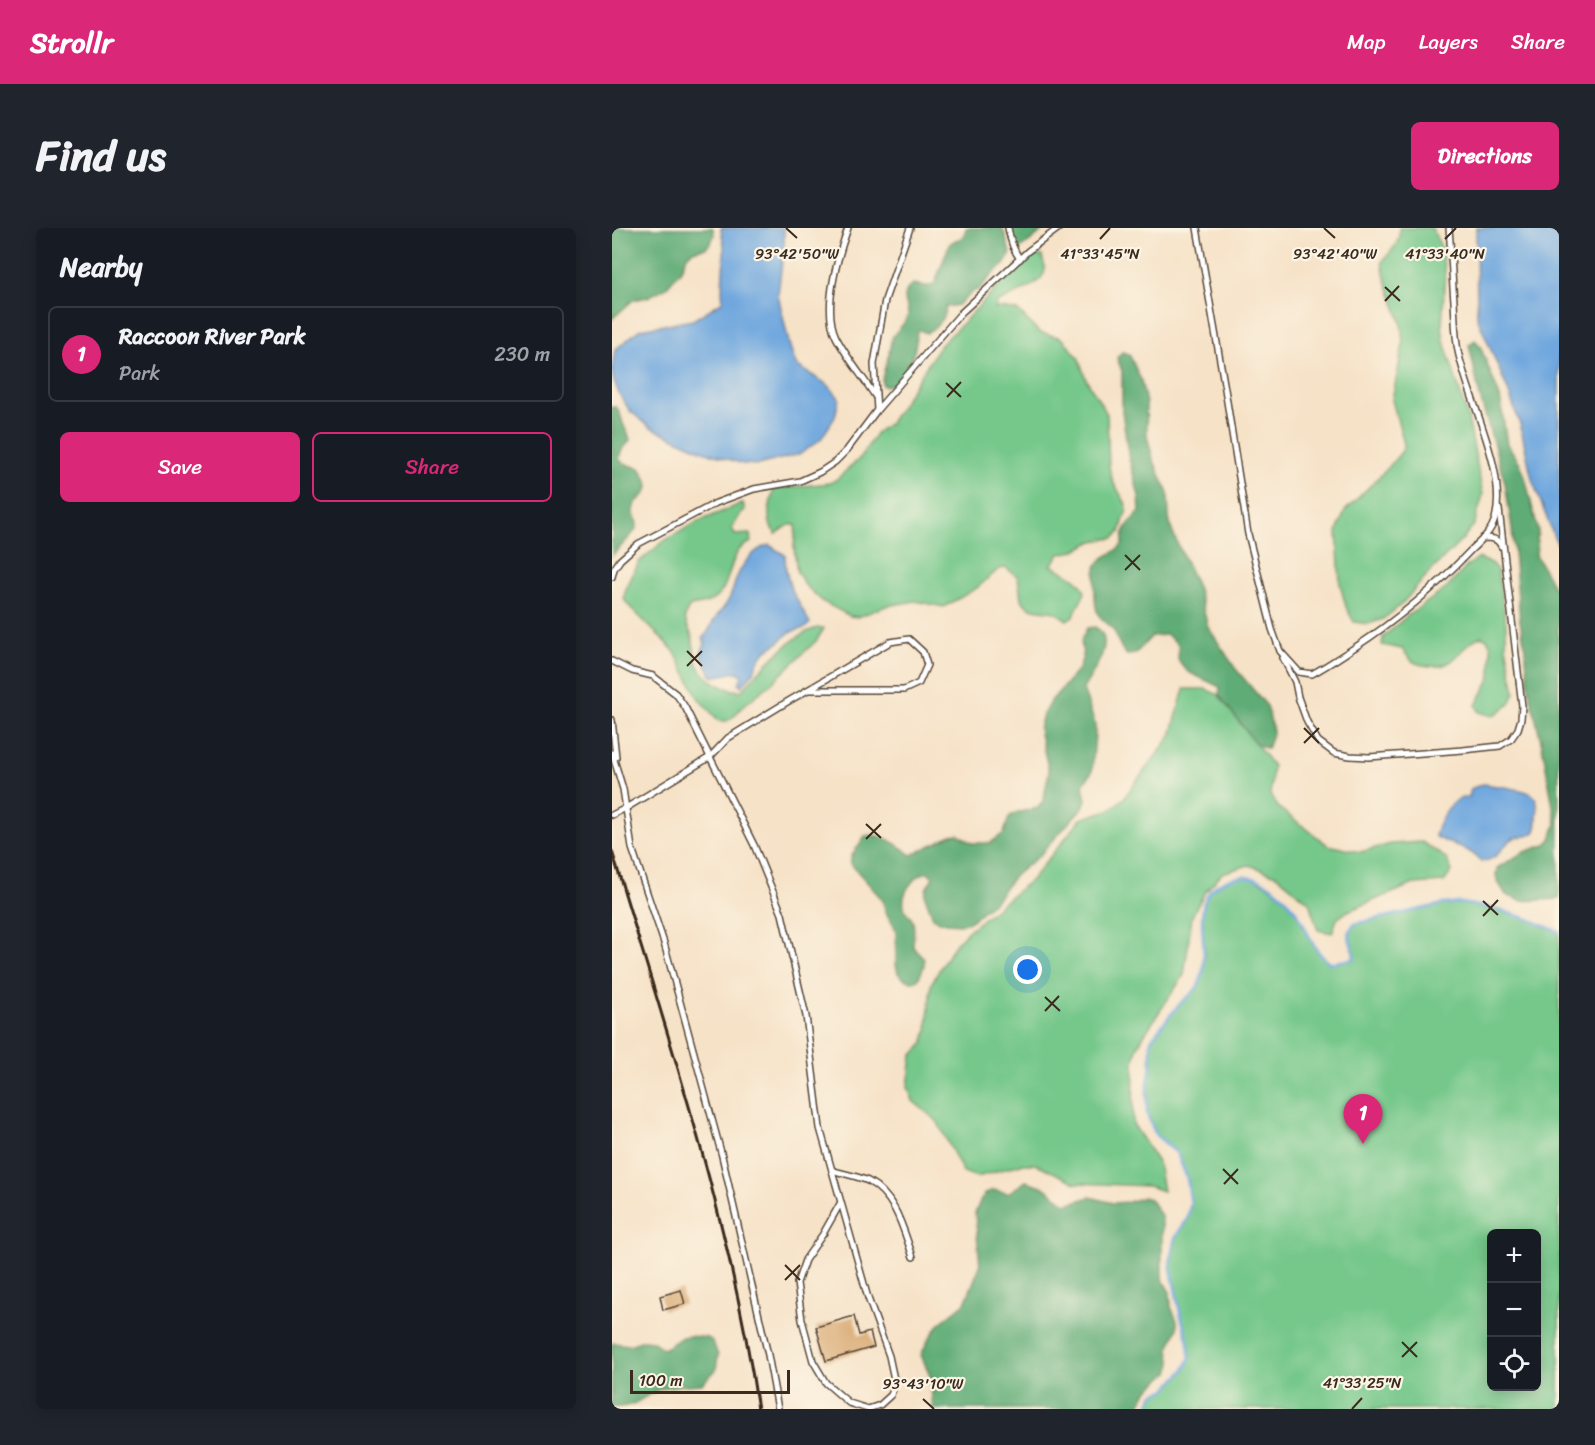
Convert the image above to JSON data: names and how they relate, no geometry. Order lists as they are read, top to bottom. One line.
{"scale_bar":"100 m","page":{"header":"Strollr","nav":["Map","Layers","Share"],"title":"Find us","buttons":["Directions",["Save","Share"]],"heading":"Nearby","list":[{"mark":"1","name":"Raccoon River Park","note":"Park","value":"230 m"}],"pins":"1","map_buttons":["+","−"],"scale":"100 m"},"coordinates":["93°42'50\"W","93°42'40\"W","41°33'45\"N","41°33'40\"N","41°33'25\"N","93°43'10\"W"]}
